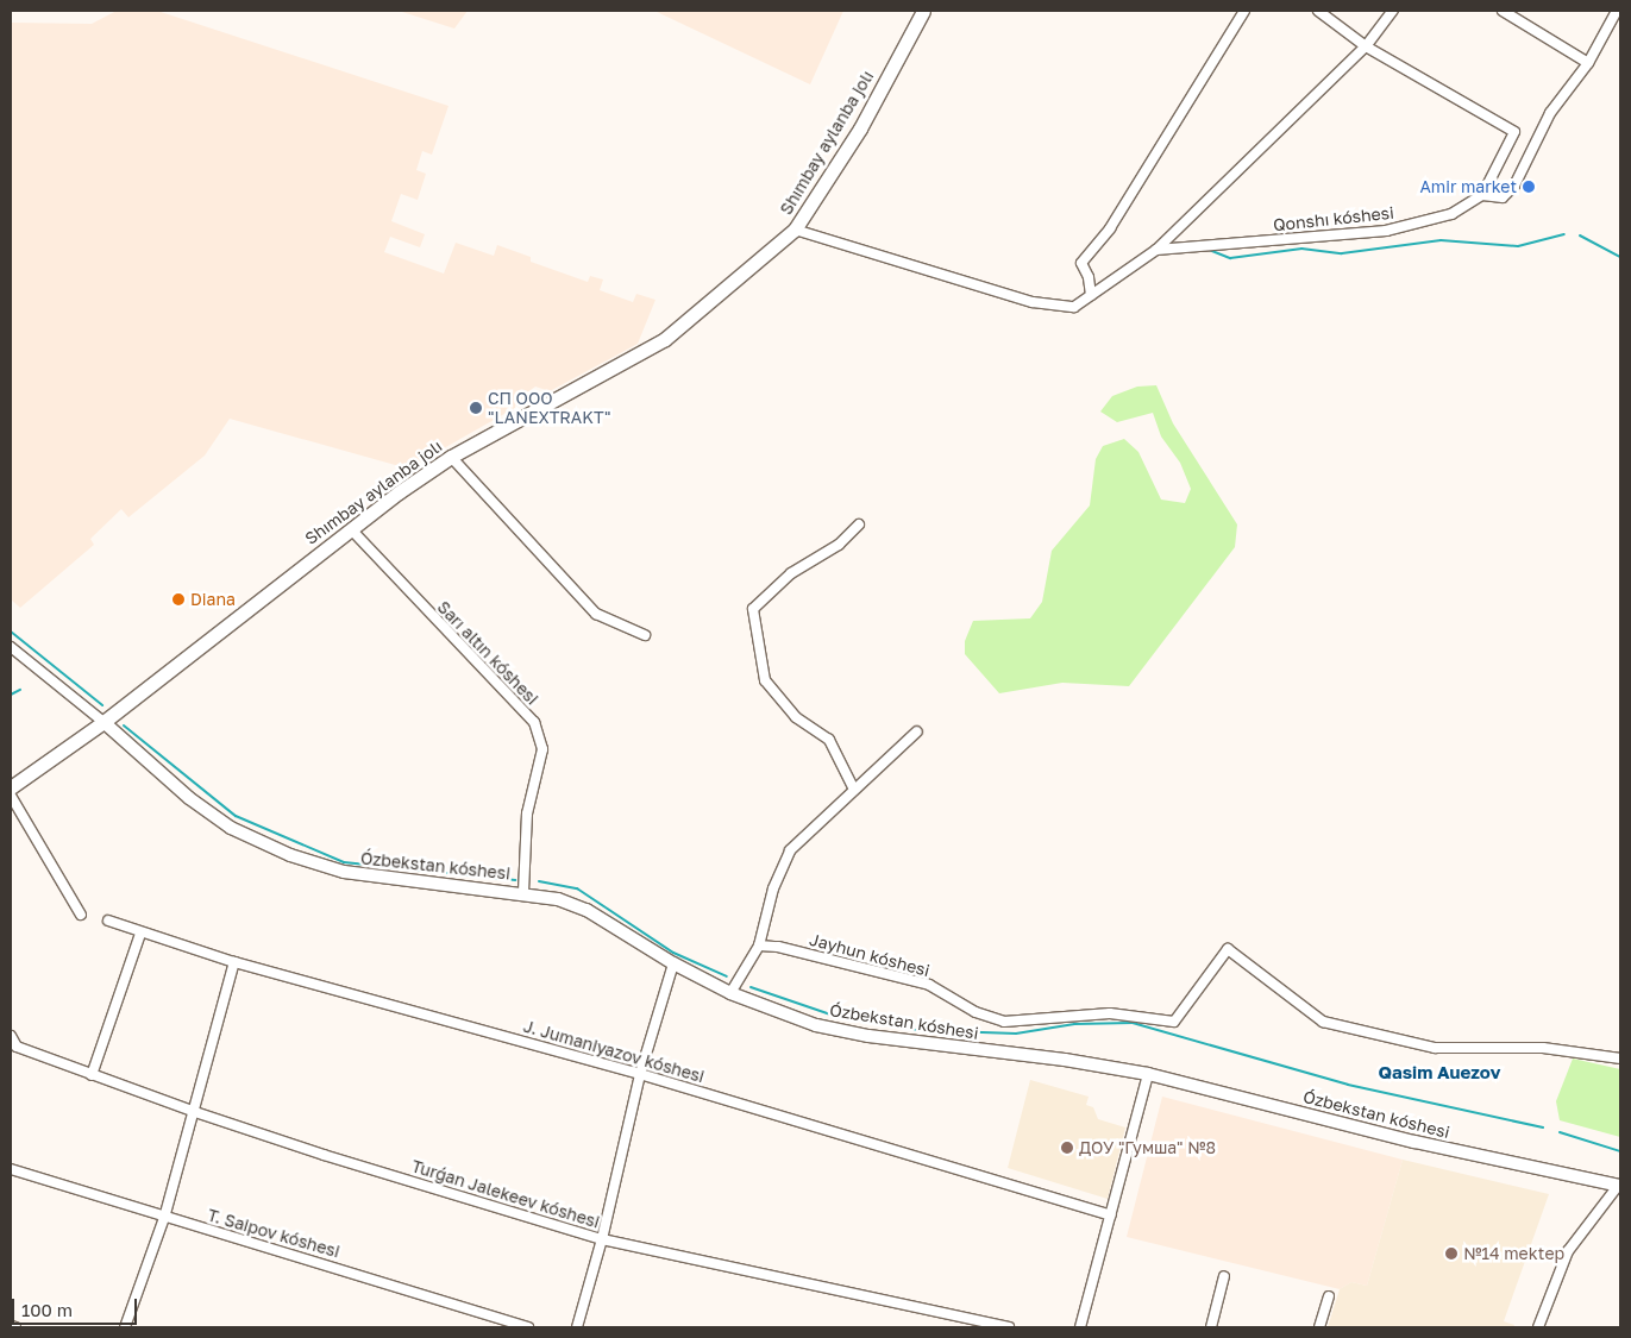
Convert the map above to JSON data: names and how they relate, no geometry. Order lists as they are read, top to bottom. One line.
{"streets":{"main road":["Shımbay aylanba jolı"],"street":["Qonshı kóshesi","Sarı altın kóshesi","Ózbekstan kóshesi","Jayhun kóshesi","J. Jumaniyazov kóshesi","Turǵan Jalekeev kóshesi","T. Saipov kóshesi"]},"crossings":[["Shımbay aylanba jolı","Qonshı kóshesi"],["Shımbay aylanba jolı","Sarı altın kóshesi"],["Shımbay aylanba jolı","Ózbekstan kóshesi"],["Sarı altın kóshesi","Ózbekstan kóshesi"]],"districts":["Qasim Auezov"],"places":["Amir market","СП ООО \"LANEXTRAKT\"","Diana","ДОУ \"Гумша\" №8","№14 mektep"],"scale_bar":"100 m"}
